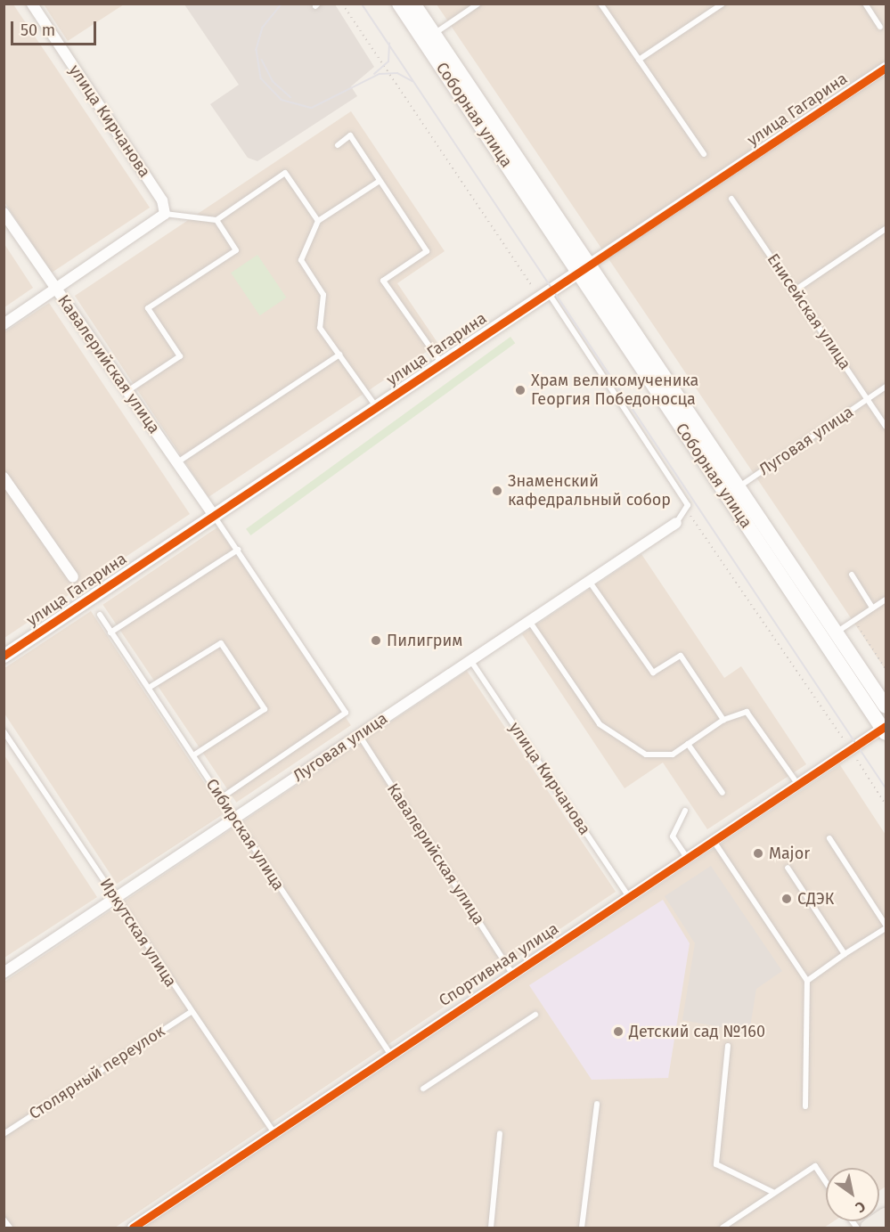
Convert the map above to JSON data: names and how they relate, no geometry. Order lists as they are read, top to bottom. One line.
{"streets":{"main road":["Соборная улица"],"street":["улица Гагарина","улица Кирчанова","Кавалерийская улица","Луговая улица","Спортивная улица"],"lane":["Енисейская улица","Сибирская улица","Иркутская улица","Столярный переулок"]},"crossings":[["улица Гагарина","Соборная улица"],["улица Гагарина","Кавалерийская улица"],["Соборная улица","Луговая улица"],["Соборная улица","Спортивная улица"],["улица Кирчанова","Луговая улица"],["улица Кирчанова","Спортивная улица"],["Енисейская улица","Луговая улица"],["Кавалерийская улица","Луговая улица"],["Кавалерийская улица","Спортивная улица"],["Луговая улица","Сибирская улица"],["Луговая улица","Иркутская улица"],["Сибирская улица","Спортивная улица"],["Иркутская улица","Спортивная улица"],["Иркутская улица","Столярный переулок"]],"places":["Храм великомученика Георгия Победоносца","Знаменский кафедральный собор","Пилигрим","Major","СДЭК","Детский сад №160"],"scale_bar":"50 m","north":"bottom right"}
